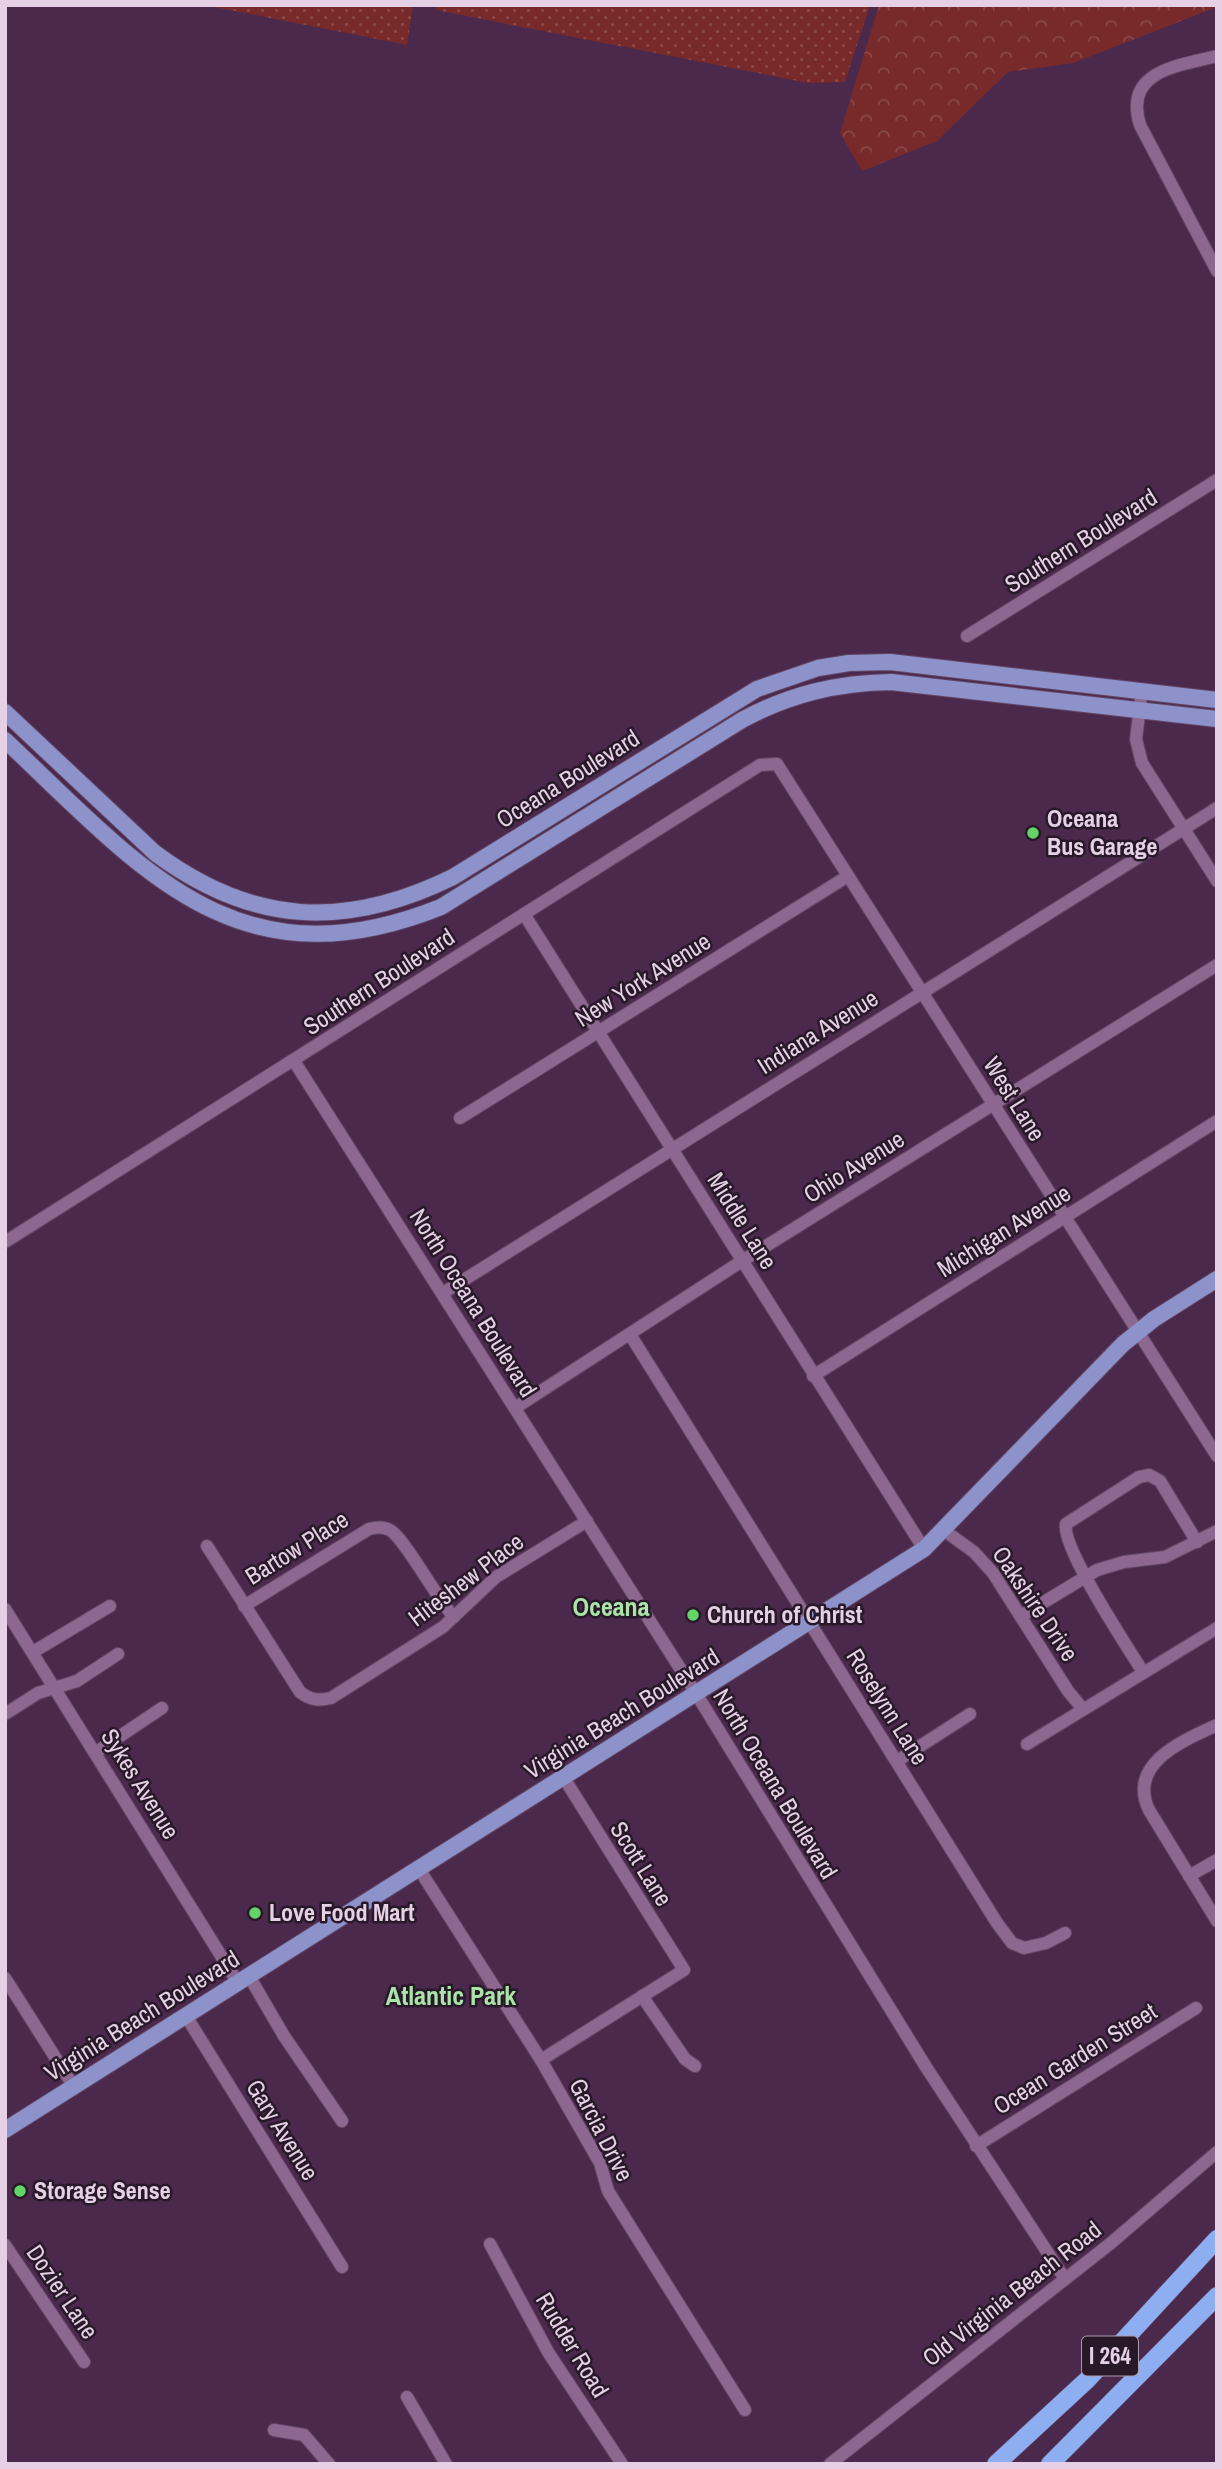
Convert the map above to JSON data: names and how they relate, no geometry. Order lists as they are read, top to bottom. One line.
{"streets":{"highway":["I 264"],"main road":["Oceana Boulevard","Virginia Beach Boulevard"],"street":["Southern Boulevard","New York Avenue","Indiana Avenue","West Lane","Ohio Avenue","Middle Lane","Michigan Avenue","North Oceana Boulevard","Bartow Place","Hiteshew Place","Oakshire Drive","Roselynn Lane","Sykes Avenue","Scott Lane","Ocean Garden Street","Gary Avenue","Garcia Drive","Dozier Lane","Old Virginia Beach Road","Rudder Road"]},"crossings":[["Southern Boulevard","West Lane"],["Southern Boulevard","Middle Lane"],["Southern Boulevard","North Oceana Boulevard"],["New York Avenue","West Lane"],["New York Avenue","Middle Lane"],["Indiana Avenue","West Lane"],["Indiana Avenue","Middle Lane"],["Indiana Avenue","North Oceana Boulevard"],["West Lane","Ohio Avenue"],["West Lane","Michigan Avenue"],["West Lane","Virginia Beach Boulevard"],["Ohio Avenue","Middle Lane"],["Ohio Avenue","North Oceana Boulevard"],["Ohio Avenue","Roselynn Lane"],["Middle Lane","Michigan Avenue"],["Middle Lane","Virginia Beach Boulevard"],["North Oceana Boulevard","Hiteshew Place"],["North Oceana Boulevard","Virginia Beach Boulevard"],["North Oceana Boulevard","Ocean Garden Street"],["North Oceana Boulevard","Old Virginia Beach Road"],["Bartow Place","Hiteshew Place"],["Oakshire Drive","Virginia Beach Boulevard"],["Roselynn Lane","Virginia Beach Boulevard"],["Virginia Beach Boulevard","Sykes Avenue"],["Virginia Beach Boulevard","Scott Lane"],["Virginia Beach Boulevard","Gary Avenue"],["Virginia Beach Boulevard","Garcia Drive"]],"districts":["Oceana","Atlantic Park"],"places":["Oceana Bus Garage","Church of Christ","Love Food Mart","Storage Sense"]}
